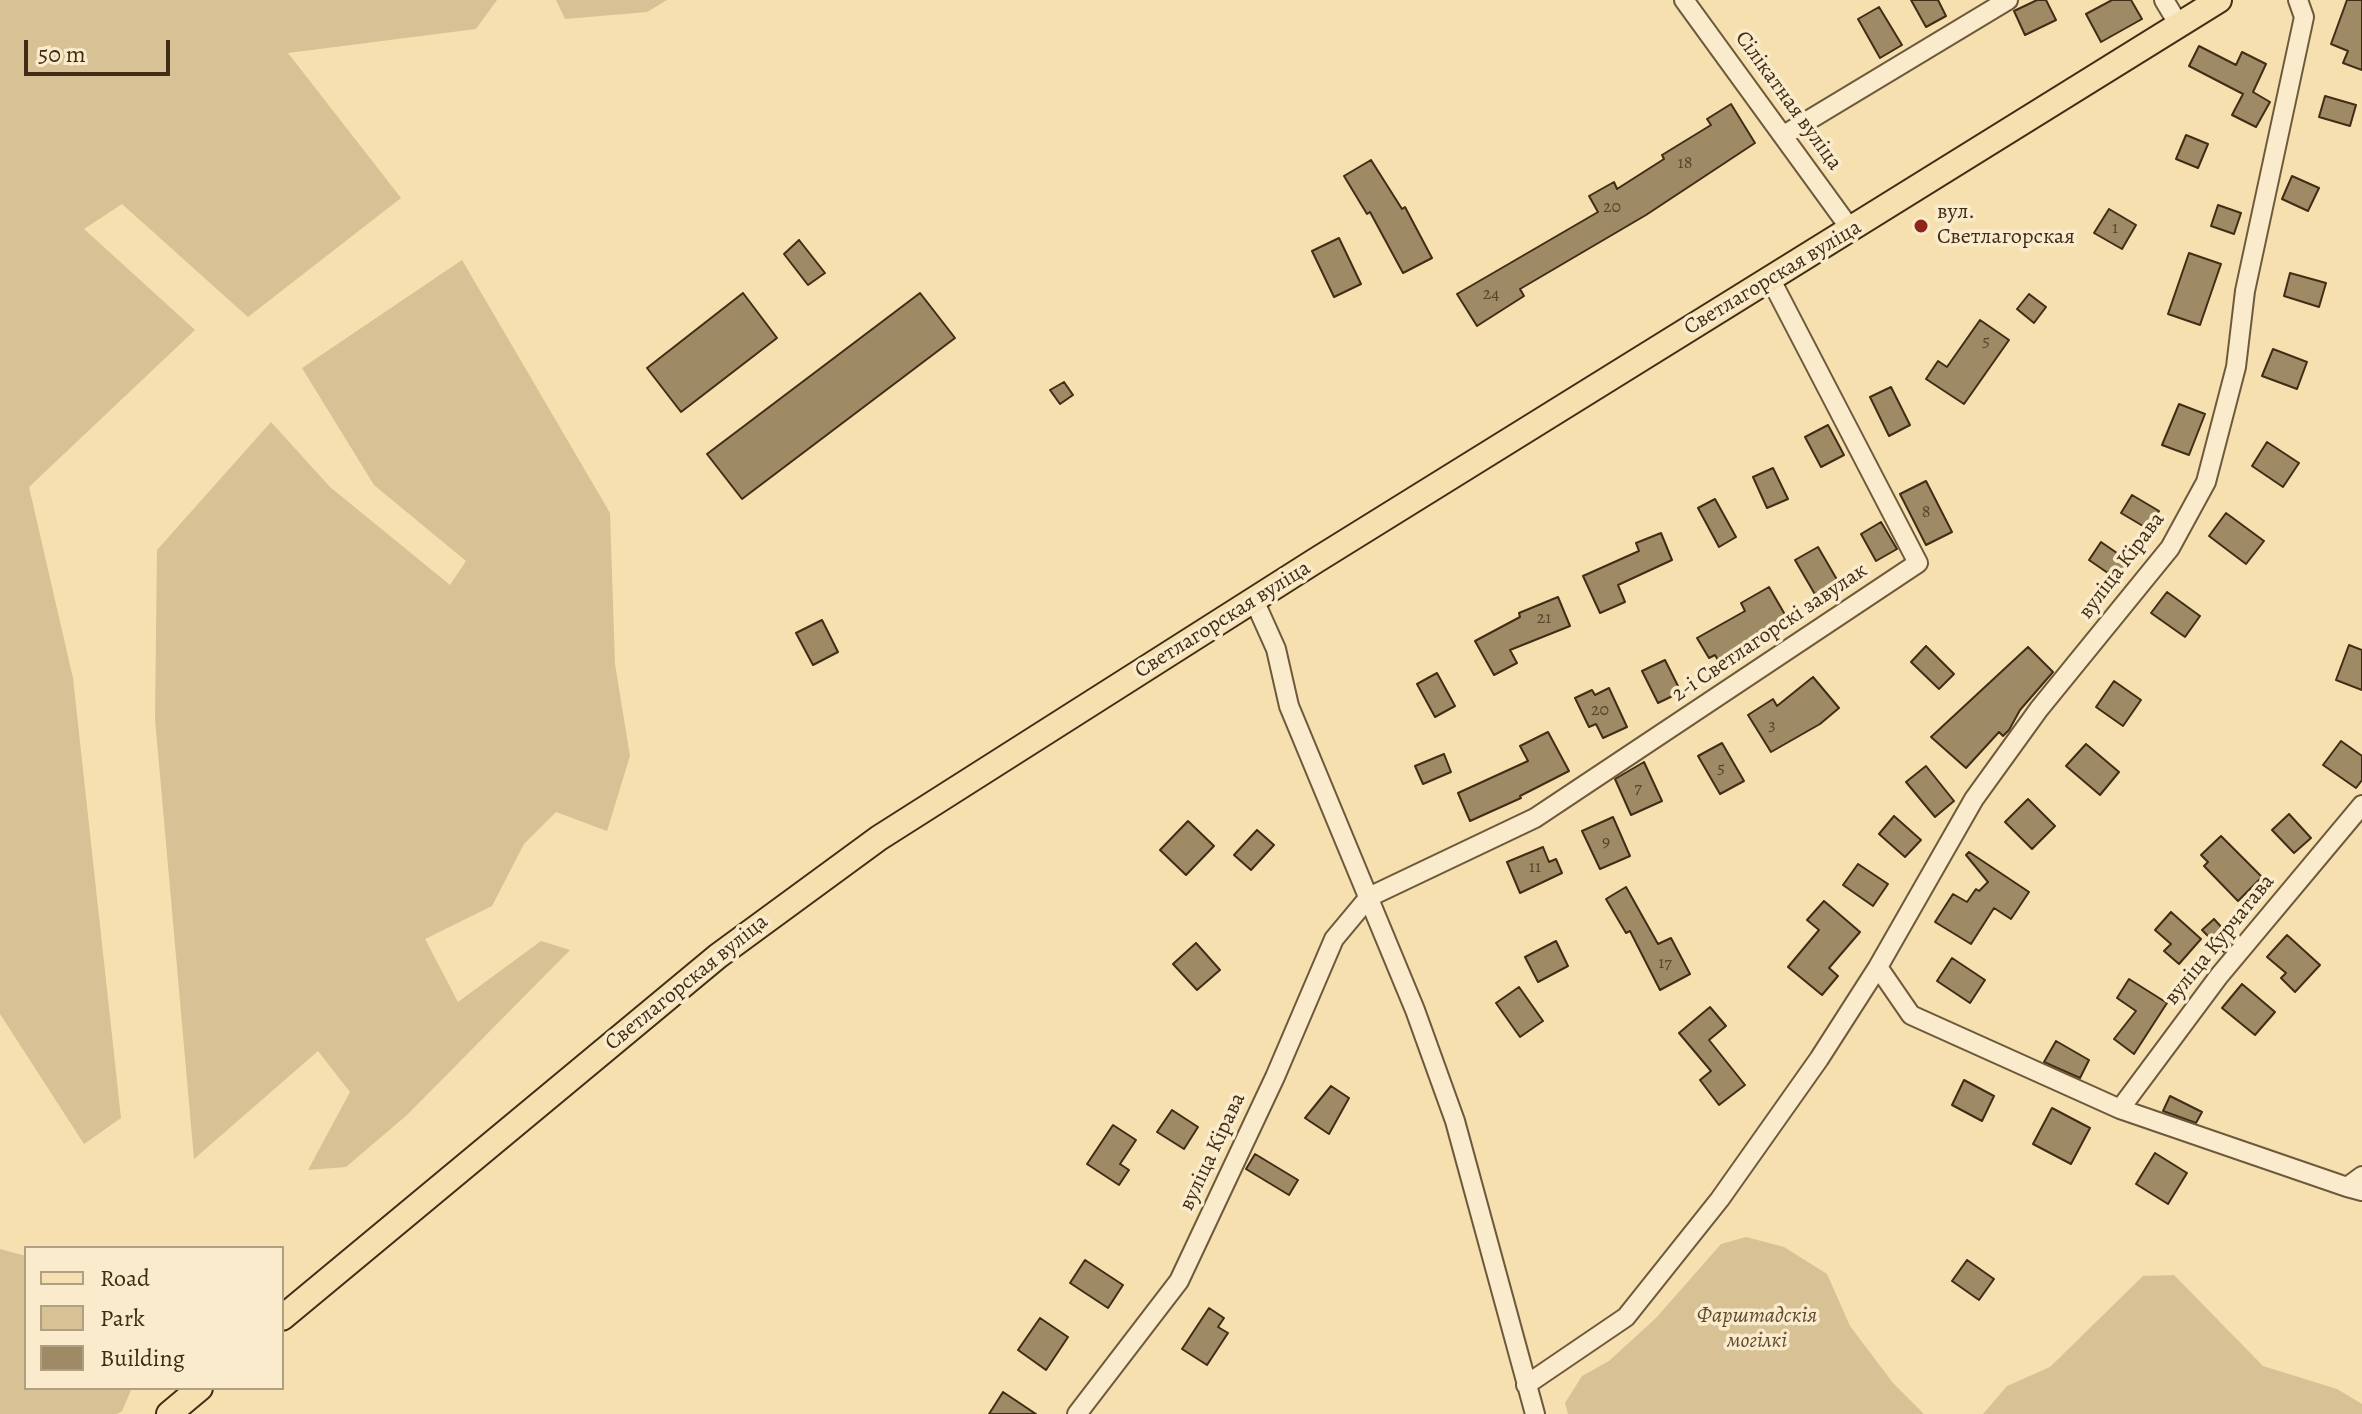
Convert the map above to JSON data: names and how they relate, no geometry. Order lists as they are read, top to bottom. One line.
{"streets":{"main road":["Светлагорская вуліца"],"street":["Сілікатная вуліца","вуліца Кірава","2-і Светлагорскі завулак","вуліца Курчатава"]},"crossings":[["Сілікатная вуліца","Светлагорская вуліца"],["Светлагорская вуліца","2-і Светлагорскі завулак"],["вуліца Кірава","2-і Светлагорскі завулак"]],"parks":["Фарштадскія могілкі"],"places":["вул. Светлагорская"],"house_numbers":["18","20","1","24","5","8","21","20","3","5","7","9","11","17"],"legend":["Road","Park","Building"],"scale_bar":"50 m"}
